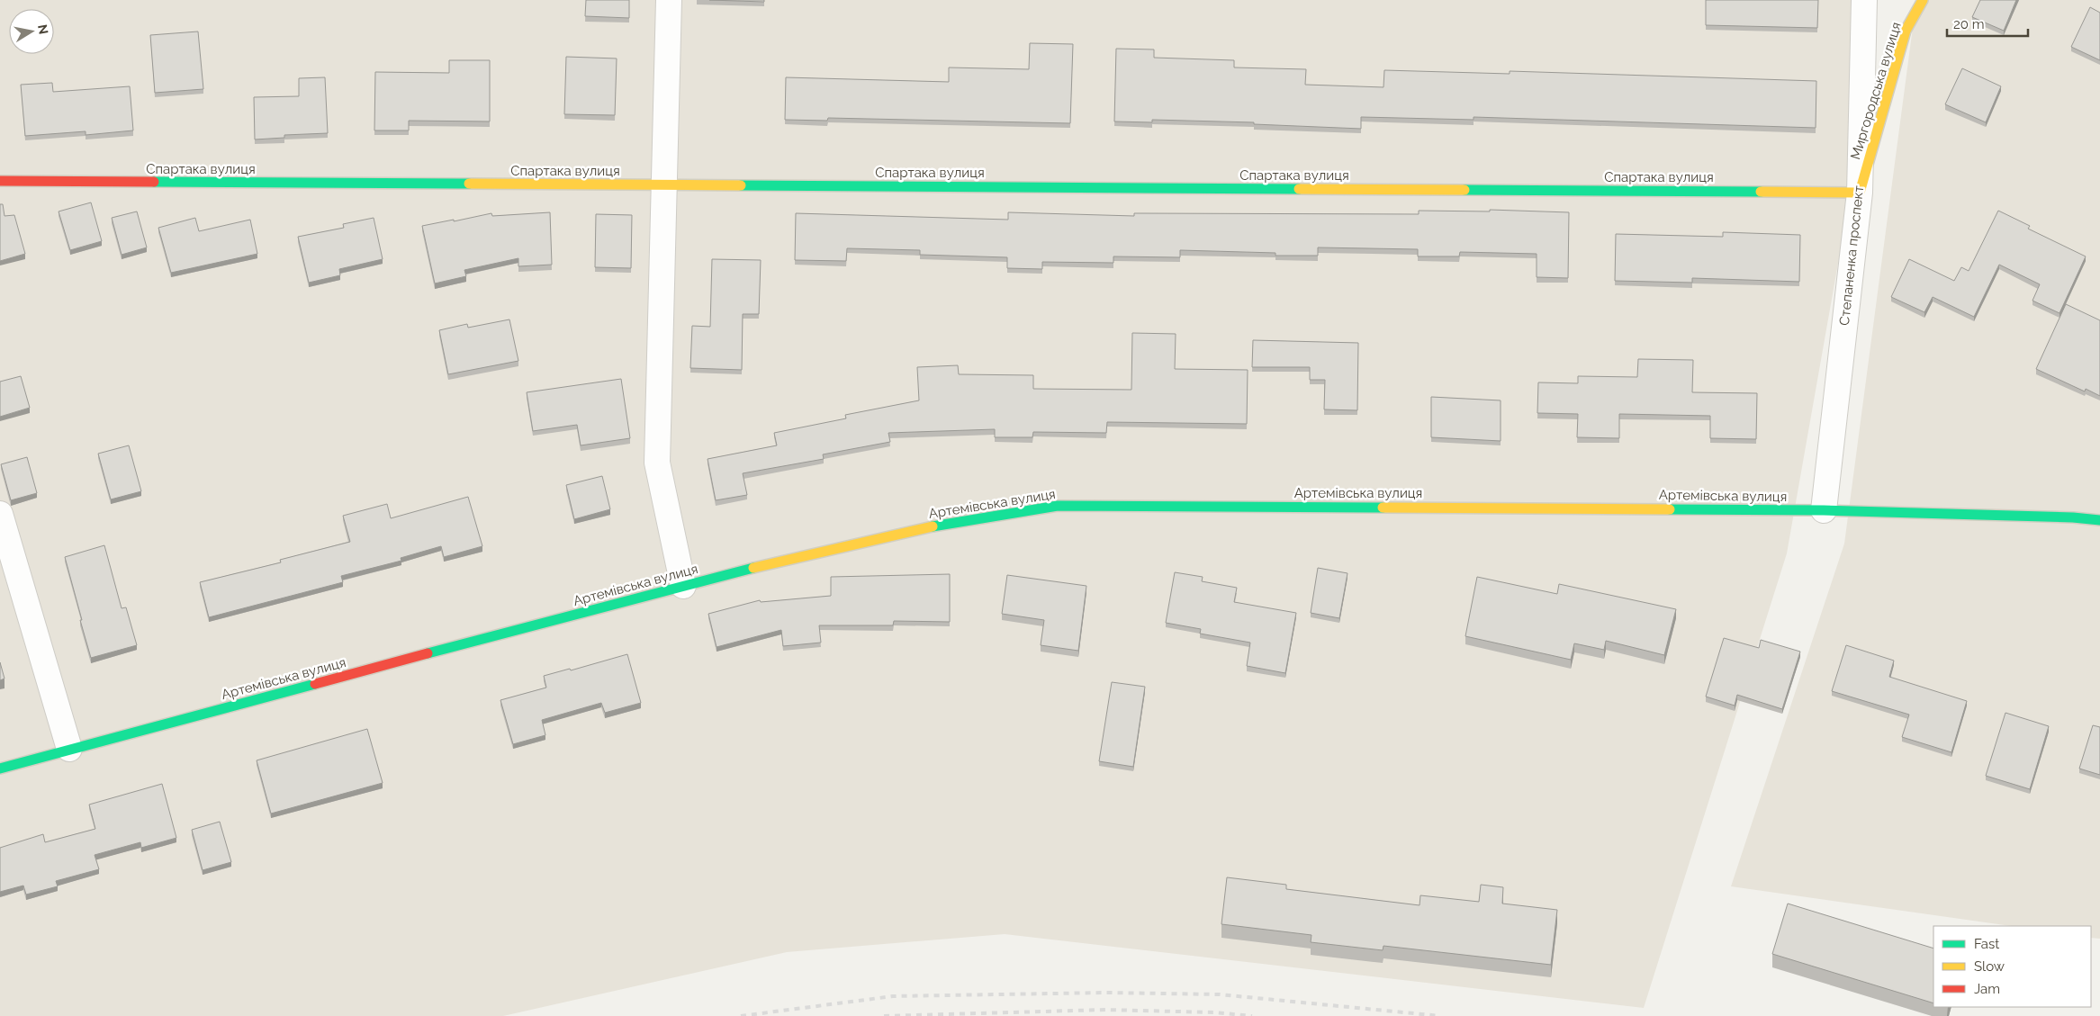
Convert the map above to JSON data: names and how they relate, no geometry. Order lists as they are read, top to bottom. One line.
{"streets":{"main road":["Миргородська вулиця","Спартака вулиця","Артемівська вулиця"],"street":["Степаненка проспект"]},"crossings":[["Миргородська вулиця","Спартака вулиця"],["Миргородська вулиця","Степаненка проспект"],["Спартака вулиця","Степаненка проспект"],["Степаненка проспект","Артемівська вулиця"]],"legend":["Fast","Slow","Jam"],"scale_bar":"20 m","north":"right"}
